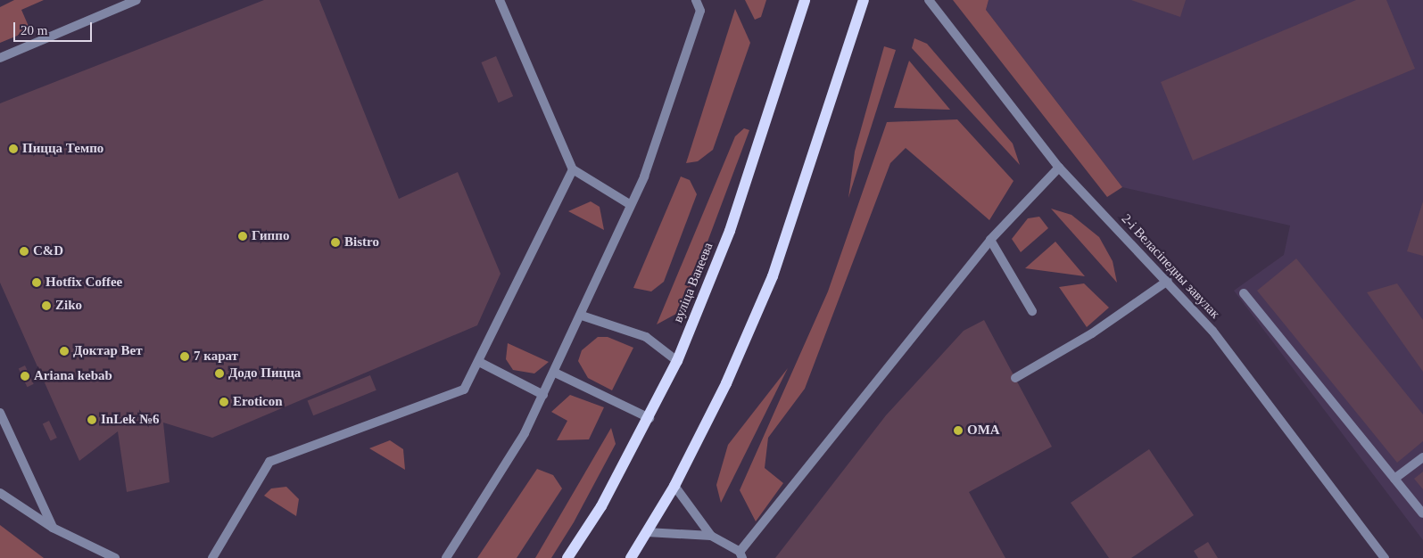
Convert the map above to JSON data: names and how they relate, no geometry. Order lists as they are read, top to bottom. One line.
{"streets":{"main road":["вуліца Ванеева"],"street":["2-і Веласіпедны завулак"]},"places":["Пицца Темпо","Гиппо","Bistro","C&D","Hotfix Coffee","Ziko","Доктар Вет","7 карат","Додо Пицца","Ariana kebab","Eroticon","InLek №6","ОМА"],"scale_bar":"20 m"}
